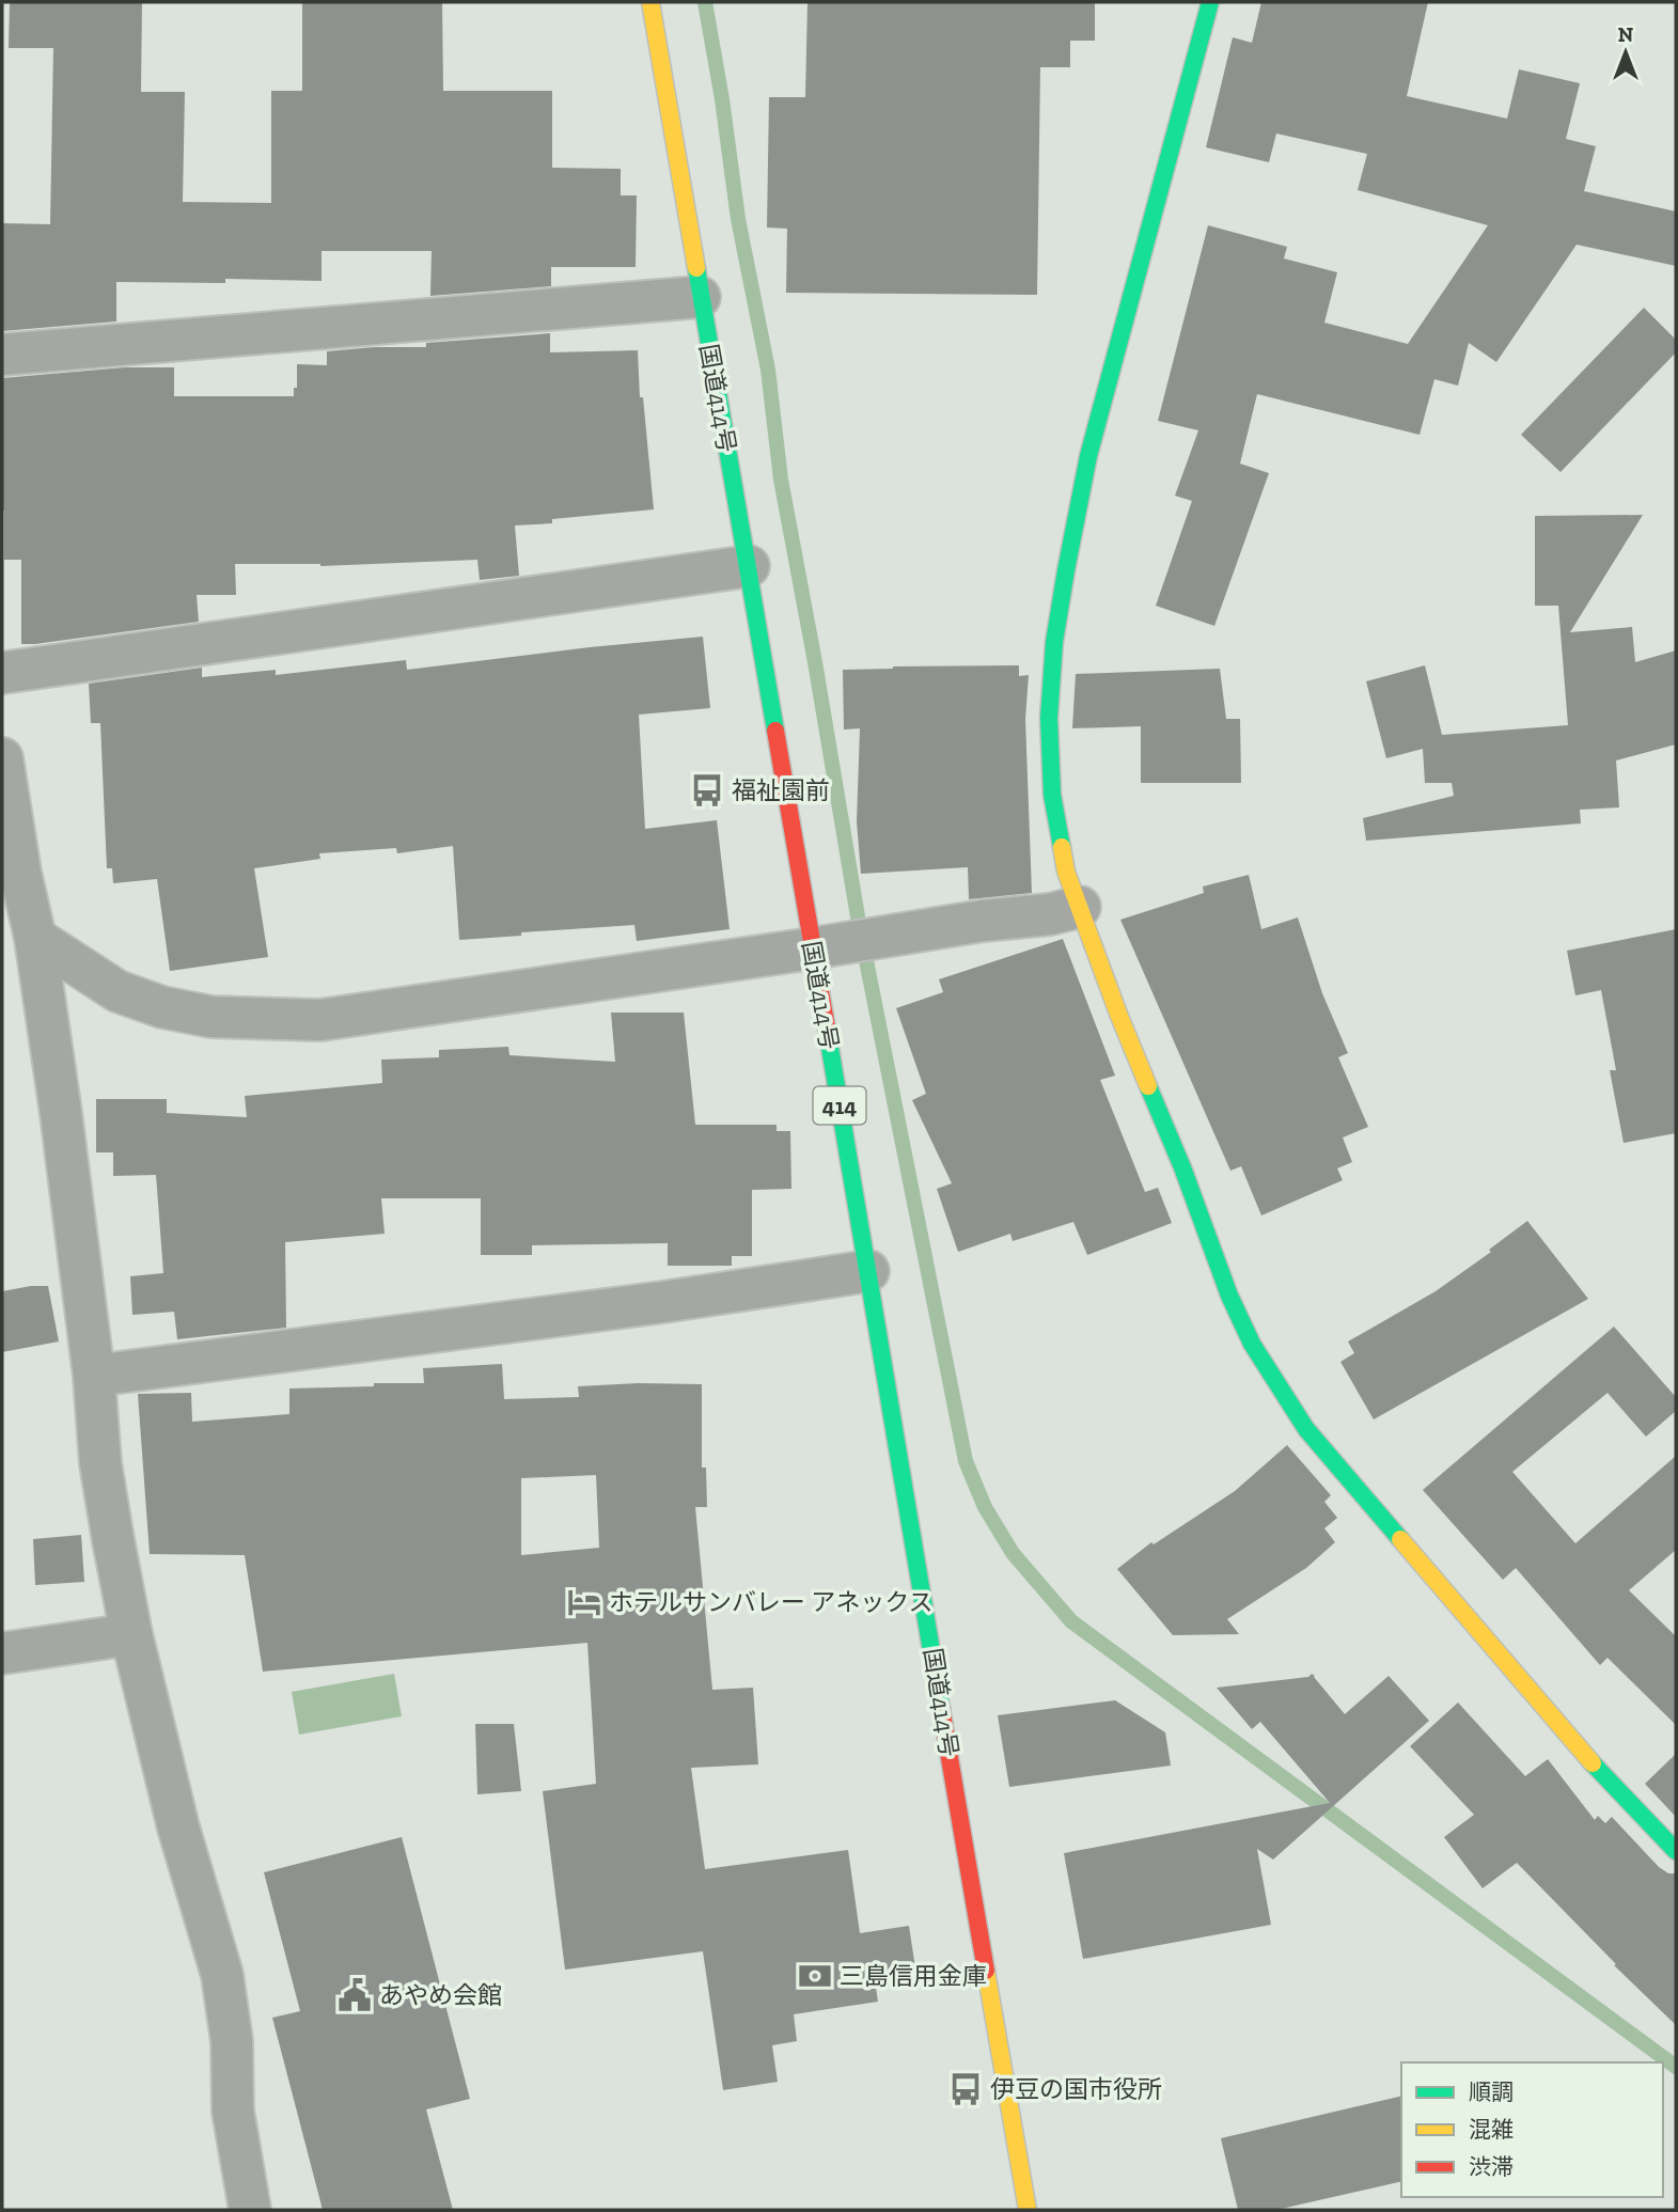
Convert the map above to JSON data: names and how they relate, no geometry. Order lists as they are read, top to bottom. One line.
{"streets":{"main road":["国道414号","414"]},"places":{"bus stop":["福祉園前","伊豆の国市役所"],"hotel":["ホテルサンバレー アネックス"],"bank":["三島信用金庫"],"public building":["あやめ会館"]},"legend":["順調","混雑","渋滞"],"north":"top"}
